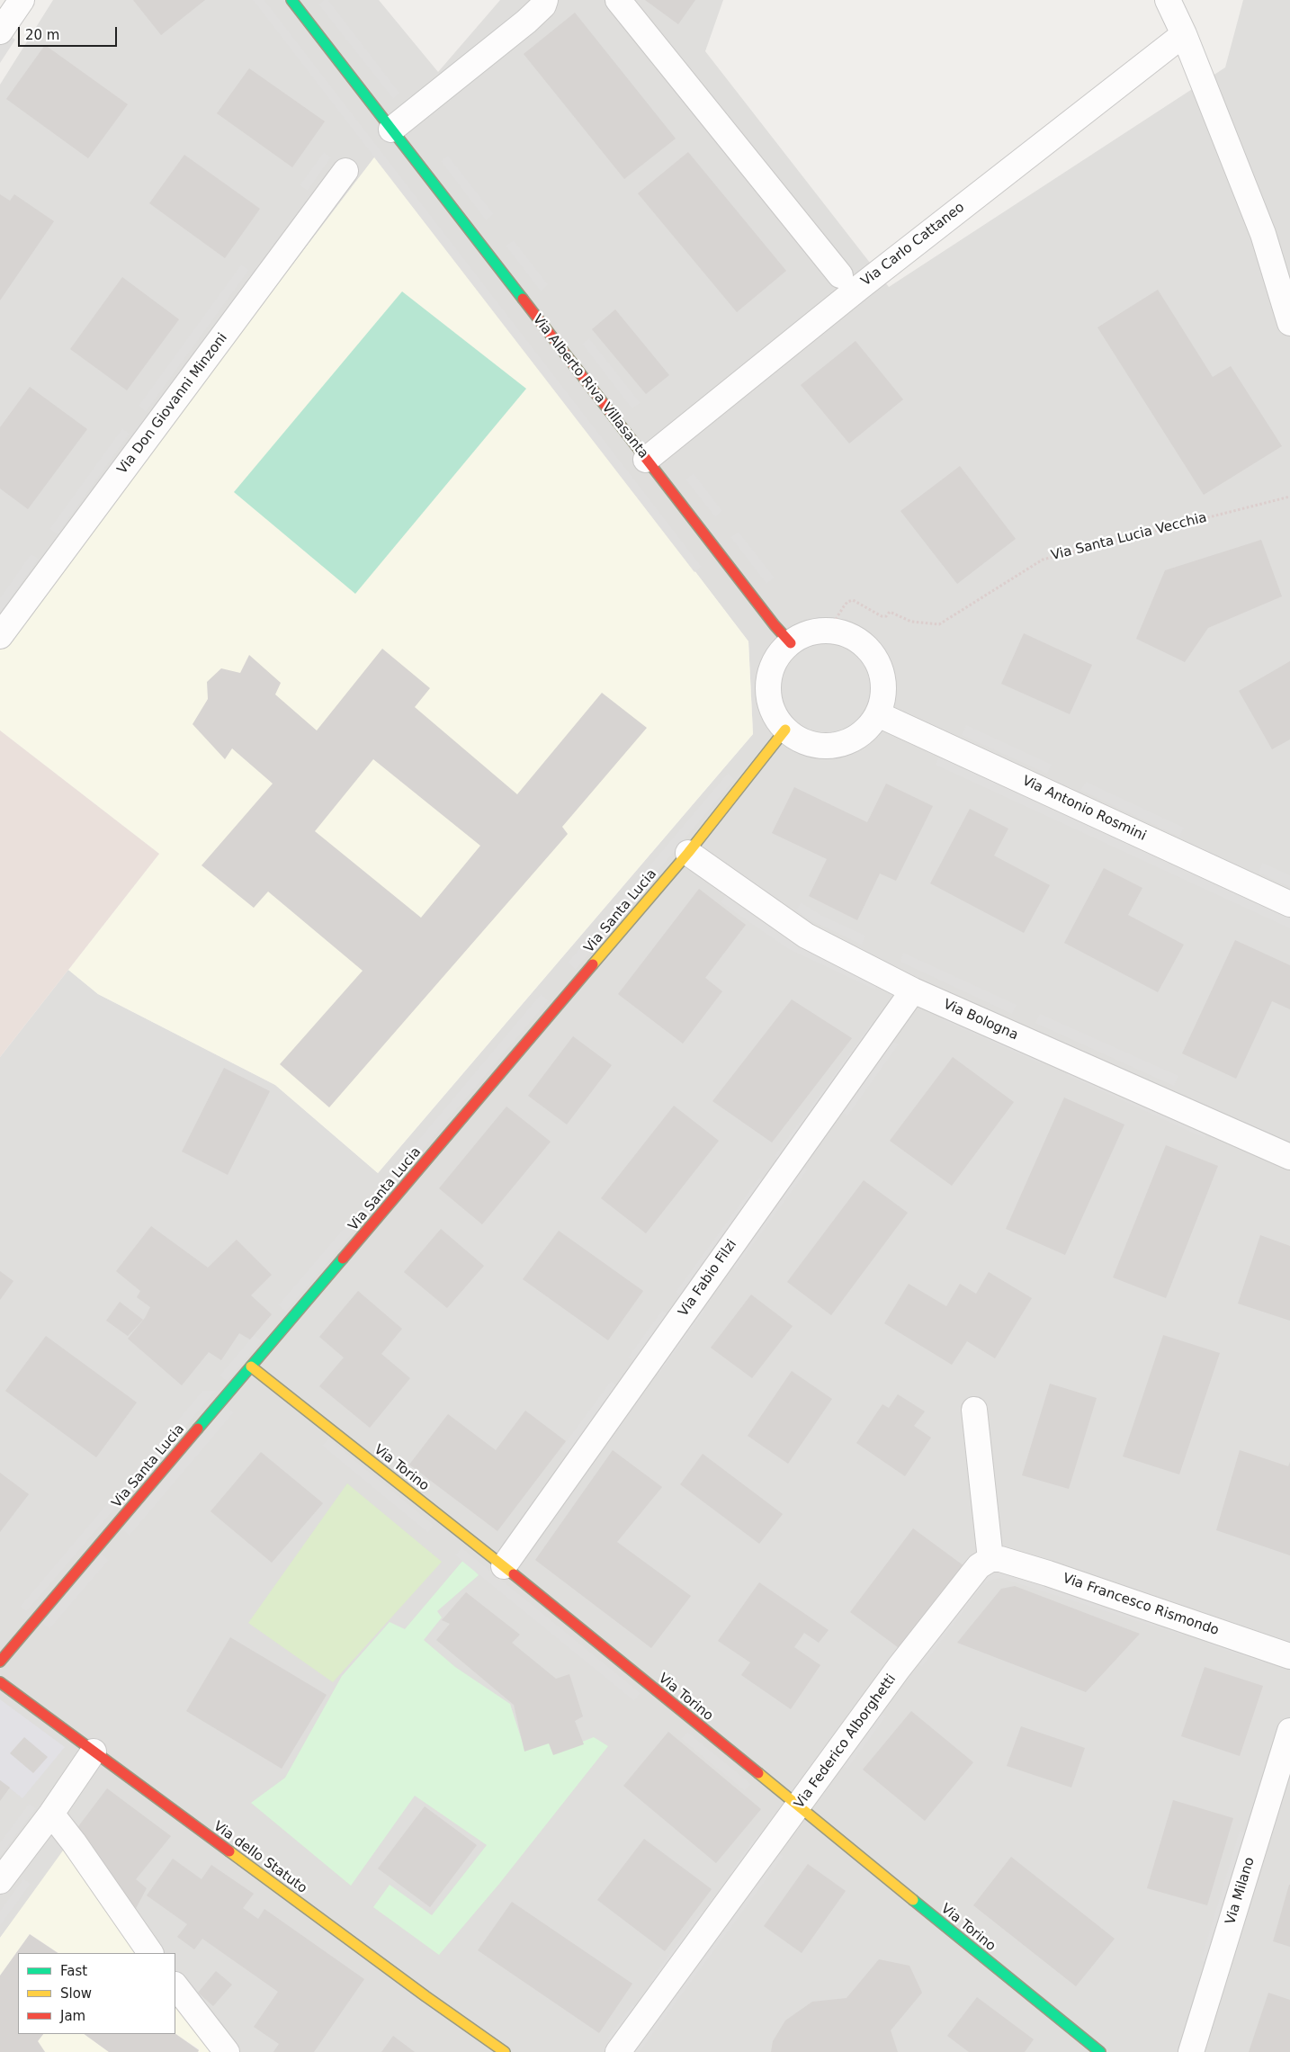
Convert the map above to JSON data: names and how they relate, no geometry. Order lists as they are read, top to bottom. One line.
{"streets":{"street":["Via Carlo Cattaneo","Via Alberto Riva Villasanta","Via Don Giovanni Minzoni","Via Antonio Rosmini","Via Santa Lucia","Via Bologna","Via Fabio Filzi","Via Torino","Via Francesco Rismondo","Via Federico Alborghetti","Via dello Statuto","Via Milano"],"path":["Via Santa Lucia Vecchia"]},"crossings":[["Via Carlo Cattaneo","Via Alberto Riva Villasanta"],["Via Alberto Riva Villasanta","Via Santa Lucia Vecchia"],["Via Alberto Riva Villasanta","Via Antonio Rosmini"],["Via Alberto Riva Villasanta","Via Santa Lucia"],["Via Santa Lucia Vecchia","Via Antonio Rosmini"],["Via Santa Lucia Vecchia","Via Santa Lucia"],["Via Antonio Rosmini","Via Santa Lucia"],["Via Santa Lucia","Via Bologna"],["Via Santa Lucia","Via Torino"],["Via Bologna","Via Fabio Filzi"],["Via Fabio Filzi","Via Torino"],["Via Torino","Via Federico Alborghetti"],["Via Francesco Rismondo","Via Federico Alborghetti"]],"legend":["Fast","Slow","Jam"],"scale_bar":"20 m"}
